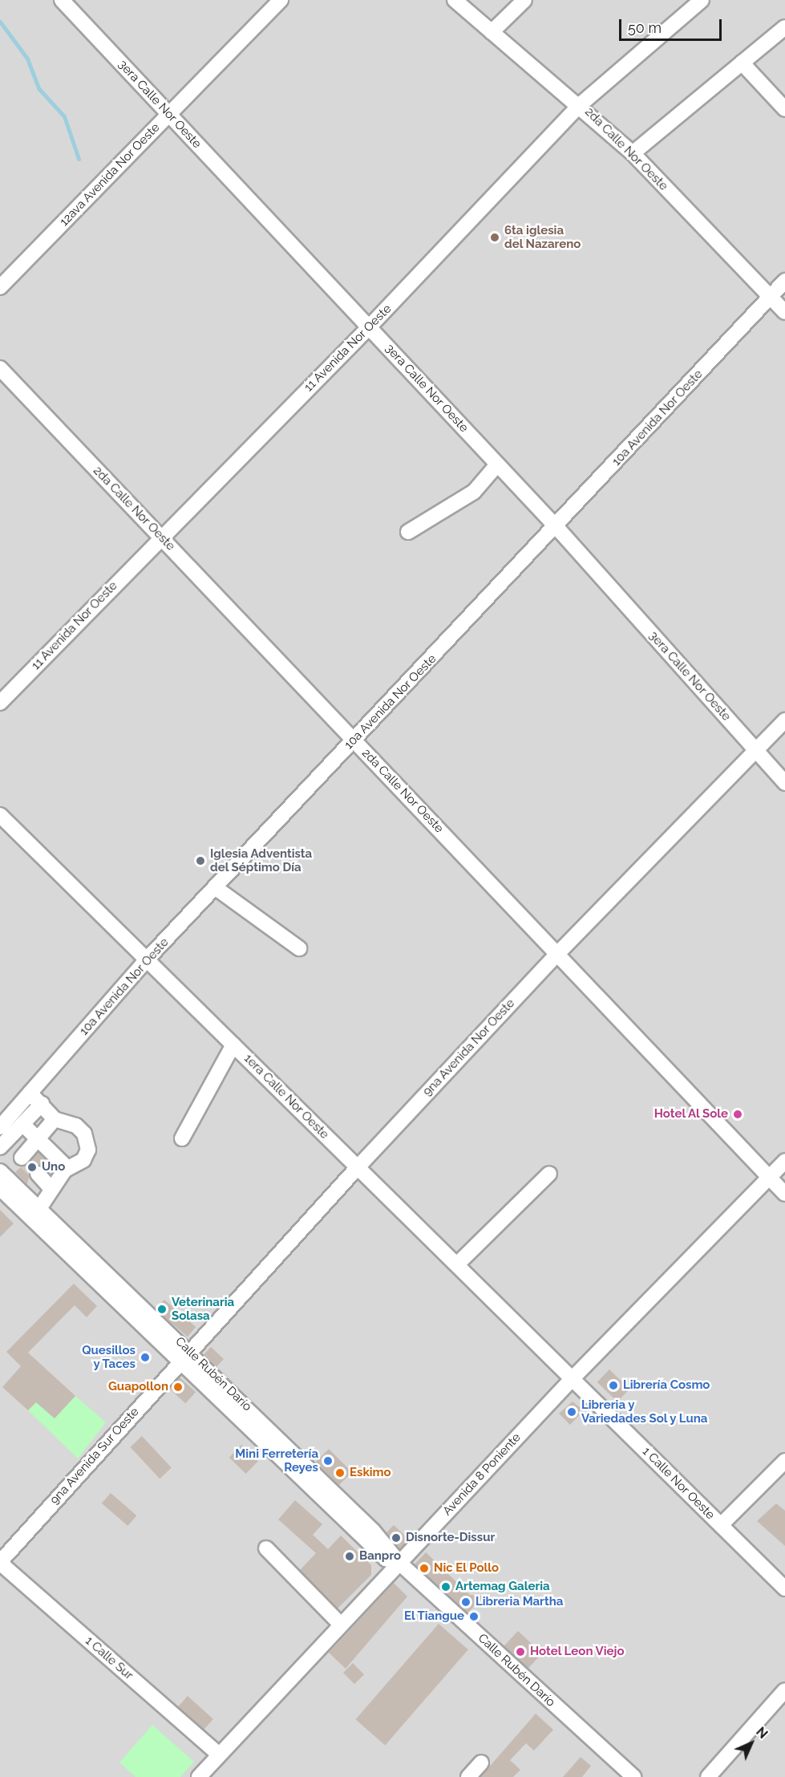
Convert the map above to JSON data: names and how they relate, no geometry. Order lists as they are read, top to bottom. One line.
{"streets":{"street":["3era Calle Nor Oeste","2da Calle Nor Oeste","12ava Avenida Nor Oeste","11 Avenida Nor Oeste","10a Avenida Nor Oeste","9na Avenida Nor Oeste","1era Calle Nor Oeste","Calle Rubén Darío","9na Avenida Sur Oeste","Avenida 8 Poniente","1 Calle Nor Oeste","1 Calle Sur"]},"crossings":[["3era Calle Nor Oeste","12ava Avenida Nor Oeste"],["3era Calle Nor Oeste","11 Avenida Nor Oeste"],["3era Calle Nor Oeste","10a Avenida Nor Oeste"],["3era Calle Nor Oeste","9na Avenida Nor Oeste"],["2da Calle Nor Oeste","11 Avenida Nor Oeste"],["2da Calle Nor Oeste","10a Avenida Nor Oeste"],["2da Calle Nor Oeste","9na Avenida Nor Oeste"],["2da Calle Nor Oeste","Avenida 8 Poniente"],["10a Avenida Nor Oeste","1era Calle Nor Oeste"],["9na Avenida Nor Oeste","1era Calle Nor Oeste"],["9na Avenida Nor Oeste","Calle Rubén Darío"],["9na Avenida Nor Oeste","9na Avenida Sur Oeste"],["1era Calle Nor Oeste","Avenida 8 Poniente"],["1era Calle Nor Oeste","1 Calle Nor Oeste"],["Calle Rubén Darío","9na Avenida Sur Oeste"],["Calle Rubén Darío","Avenida 8 Poniente"],["9na Avenida Sur Oeste","1 Calle Sur"],["Avenida 8 Poniente","1 Calle Nor Oeste"],["Avenida 8 Poniente","1 Calle Sur"]],"places":["6ta iglesia del Nazareno","Iglesia Adventista del Séptimo Día","Hotel Al Sole","Uno","Veterinaria Solasa","Quesillos y Taces","Librería Cosmo","Guapollon","Libreria y Variedades Sol y Luna","Mini Ferretería Reyes","Eskimo","Disnorte-Dissur","Banpro","Nic El Pollo","Artemag Galeria","Libreria Martha","El Tiangue","Hotel Leon Viejo"],"scale_bar":"50 m","north":"top right"}
